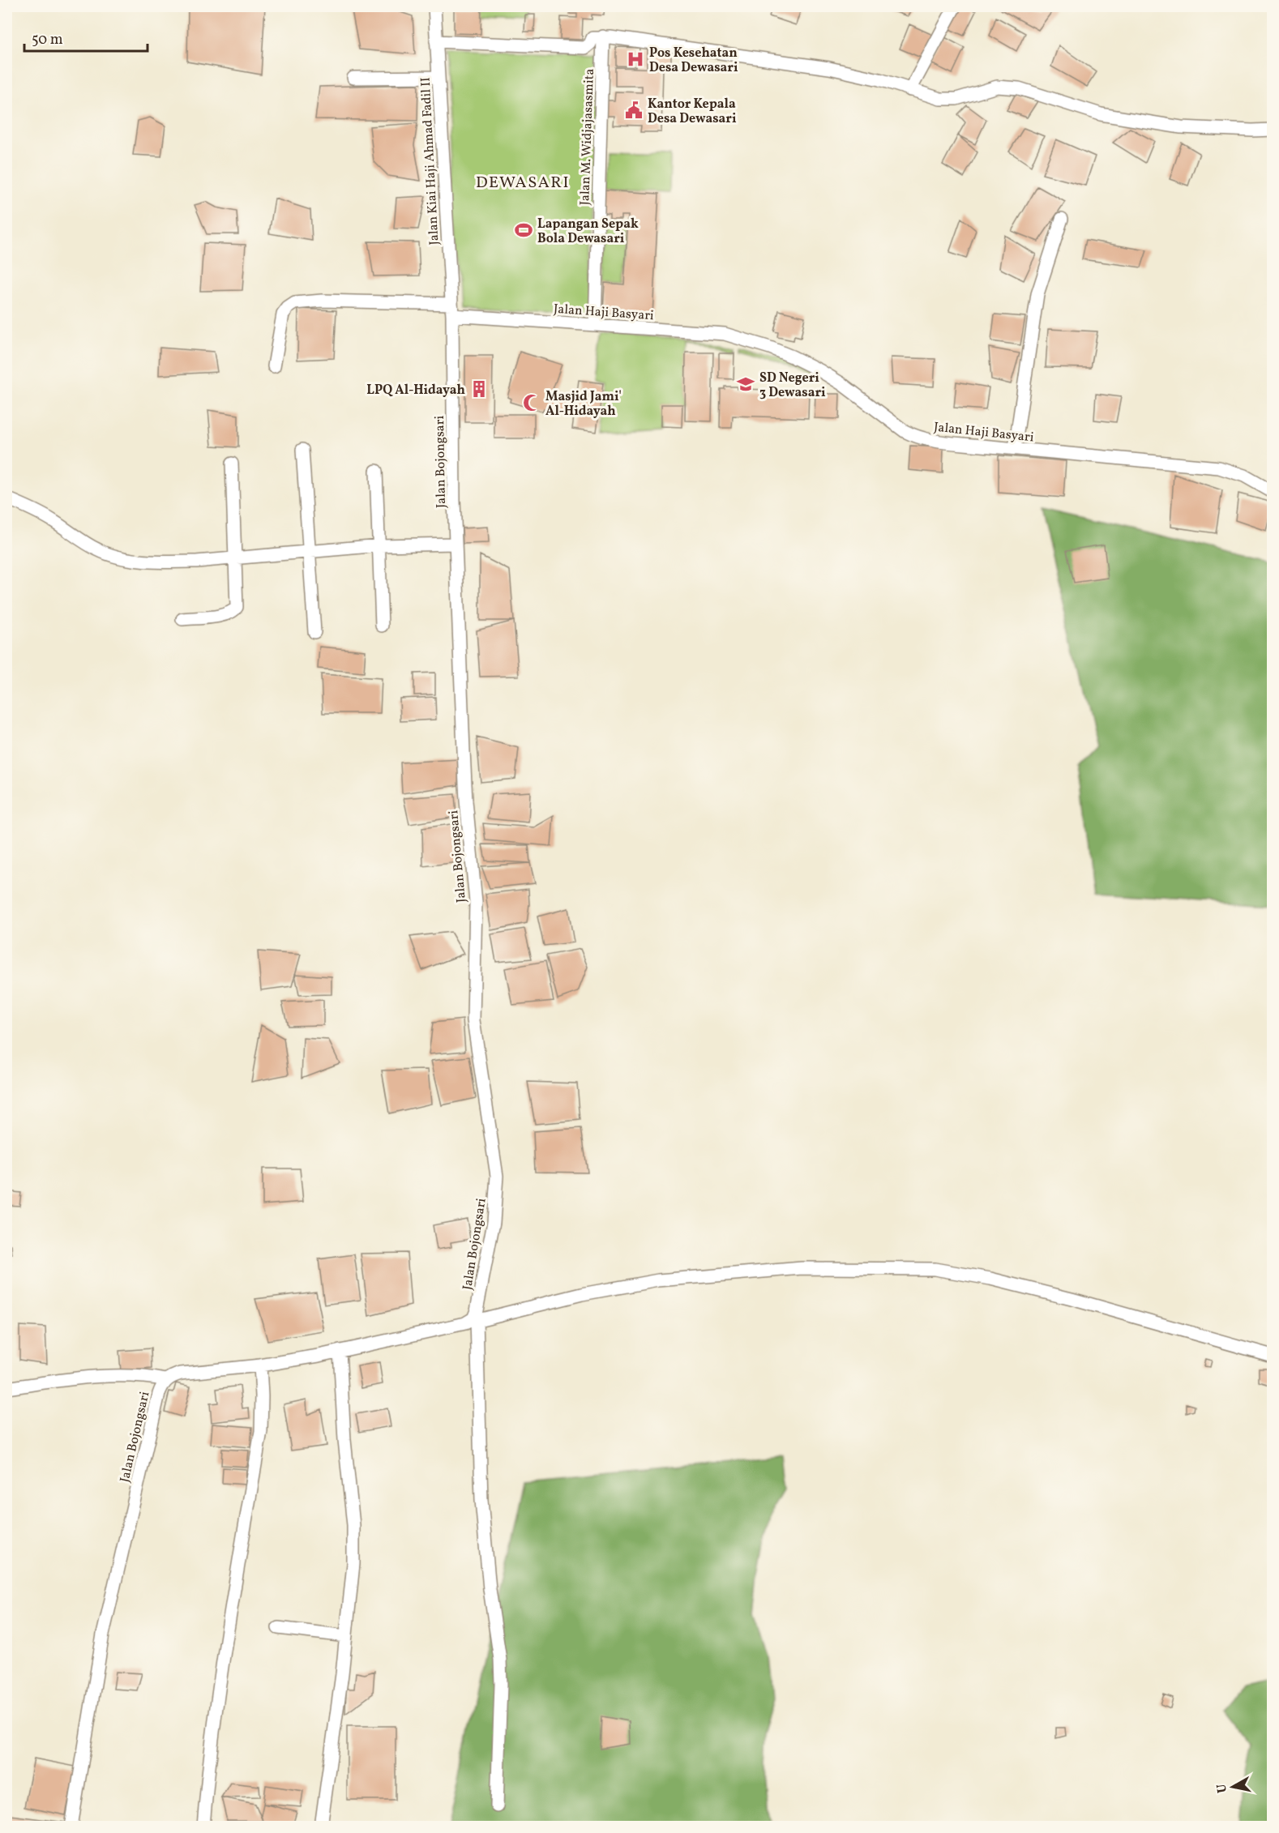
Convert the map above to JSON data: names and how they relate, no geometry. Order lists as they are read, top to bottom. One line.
{"streets":{"street":["Jalan M. Widjajasasmita","Jalan Kiai Haji Ahmad Fadil II","Jalan Haji Basyari","Jalan Bojongsari"]},"crossings":[["Jalan M. Widjajasasmita","Jalan Haji Basyari"],["Jalan Kiai Haji Ahmad Fadil II","Jalan Haji Basyari"],["Jalan Kiai Haji Ahmad Fadil II","Jalan Bojongsari"],["Jalan Haji Basyari","Jalan Bojongsari"]],"districts":["DEWASARI"],"places":{"hospital":["Pos Kesehatan Desa Dewasari"],"public building":["Kantor Kepala Desa Dewasari"],"sports":["Lapangan Sepak Bola Dewasari"],"school or university":["SD Negeri 3 Dewasari"],"building":["LPQ Al-Hidayah"],"mosque":["Masjid Jami' Al-Hidayah"]},"scale_bar":"50 m","north":"left"}
